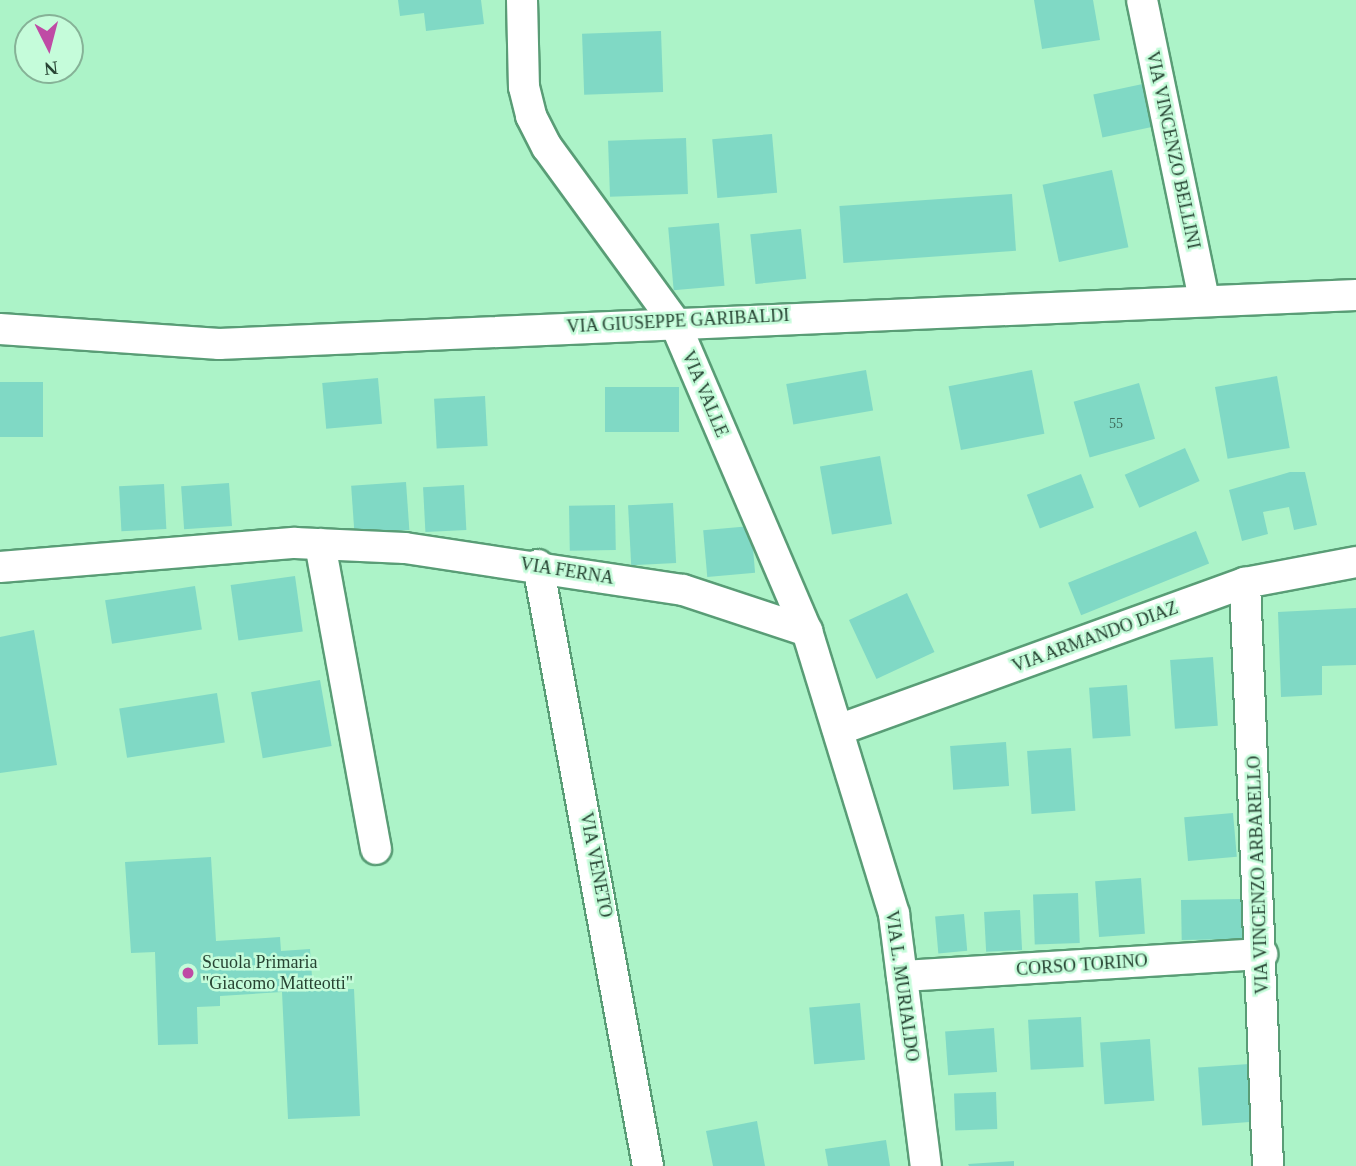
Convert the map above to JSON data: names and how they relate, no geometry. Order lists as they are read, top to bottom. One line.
{"streets":{"street":["VIA VINCENZO BELLINI","VIA GIUSEPPE GARIBALDI","VIA VALLE","VIA FERNA","VIA ARMANDO DIAZ","VIA VENETO","VIA VINCENZO ARBARELLO","CORSO TORINO","VIA L. MURIALDO"]},"crossings":[["VIA VINCENZO BELLINI","VIA GIUSEPPE GARIBALDI"],["VIA GIUSEPPE GARIBALDI","VIA VALLE"],["VIA VALLE","VIA FERNA"],["VIA VALLE","VIA ARMANDO DIAZ"],["VIA VALLE","VIA L. MURIALDO"],["VIA FERNA","VIA VENETO"],["VIA ARMANDO DIAZ","VIA VINCENZO ARBARELLO"],["VIA ARMANDO DIAZ","VIA L. MURIALDO"],["VIA VINCENZO ARBARELLO","CORSO TORINO"],["CORSO TORINO","VIA L. MURIALDO"]],"places":["Scuola Primaria \"Giacomo Matteotti\""],"house_numbers":["55"],"north":"bottom"}
